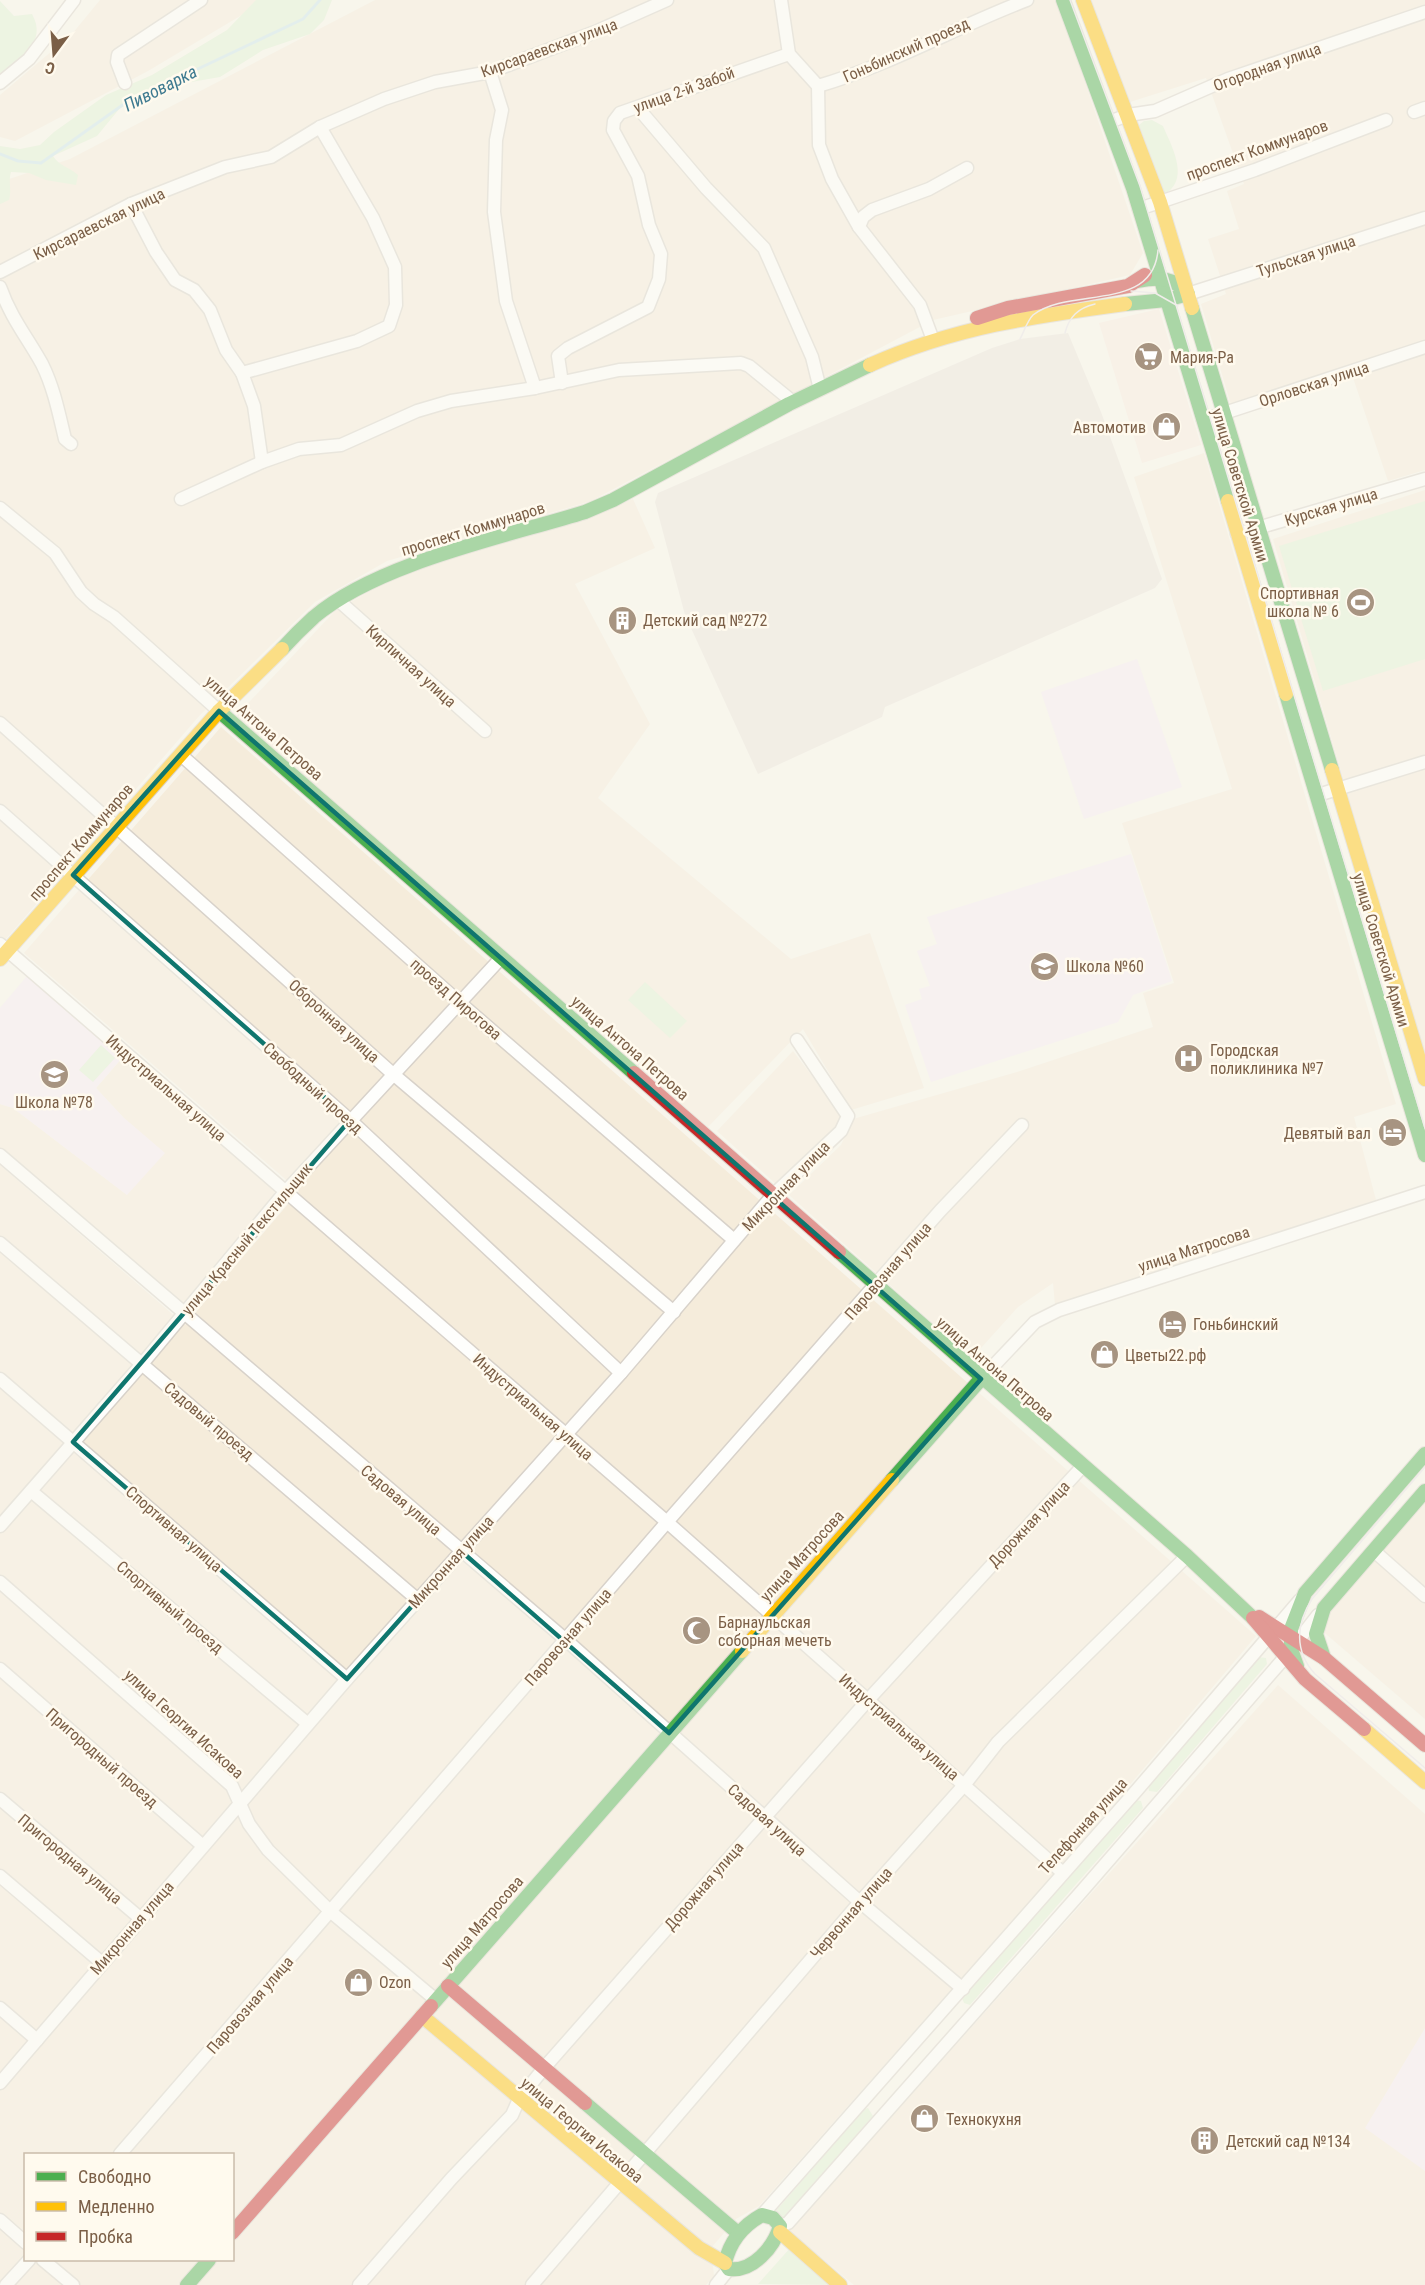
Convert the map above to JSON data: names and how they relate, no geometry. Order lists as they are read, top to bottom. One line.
{"streets":{"street":["Кирсараевская улица","Гоньбинский проезд","Огородная улица","улица 2-й Забой","проспект Коммунаров","Тульская улица","Орловская улица","улица Советской Армии","Курская улица","Кирпичная улица","улица Антона Петрова","проезд Пирогова","Оборонная улица","Индустриальная улица","Свободный проезд","Микронная улица","улица Красный Текстильщик","улица Матросова","Паровозная улица","Садовый проезд","Садовая улица","Дорожная улица","Спортивная улица","Спортивный проезд","улица Георгия Исакова","Пригородный проезд","Телефонная улица","Пригородная улица","Червонная улица"]},"crossings":[["Огородная улица","улица Советской Армии"],["проспект Коммунаров","Тульская улица"],["проспект Коммунаров","улица Советской Армии"],["проспект Коммунаров","Кирпичная улица"],["проспект Коммунаров","улица Антона Петрова"],["проспект Коммунаров","проезд Пирогова"],["проспект Коммунаров","Оборонная улица"],["проспект Коммунаров","Индустриальная улица"],["проспект Коммунаров","Свободный проезд"],["Тульская улица","улица Советской Армии"],["Орловская улица","улица Советской Армии"],["улица Советской Армии","Курская улица"],["улица Антона Петрова","Микронная улица"],["улица Антона Петрова","улица Красный Текстильщик"],["улица Антона Петрова","улица Матросова"],["улица Антона Петрова","Паровозная улица"],["улица Антона Петрова","Дорожная улица"],["улица Антона Петрова","Телефонная улица"],["улица Антона Петрова","Червонная улица"],["проезд Пирогова","Микронная улица"],["проезд Пирогова","улица Красный Текстильщик"],["Оборонная улица","Микронная улица"],["Оборонная улица","улица Красный Текстильщик"],["Индустриальная улица","Микронная улица"],["Индустриальная улица","улица Красный Текстильщик"],["Индустриальная улица","улица Матросова"],["Индустриальная улица","Паровозная улица"],["Индустриальная улица","Дорожная улица"],["Индустриальная улица","Телефонная улица"],["Индустриальная улица","Червонная улица"],["Свободный проезд","Микронная улица"],["Свободный проезд","улица Красный Текстильщик"],["Микронная улица","Садовый проезд"],["Микронная улица","Садовая улица"],["Микронная улица","Спортивная улица"],["Микронная улица","Спортивный проезд"],["Микронная улица","улица Георгия Исакова"],["Микронная улица","Пригородный проезд"],["Микронная улица","Пригородная улица"],["улица Красный Текстильщик","Садовый проезд"],["улица Красный Текстильщик","Садовая улица"],["улица Красный Текстильщик","Спортивная улица"],["улица Красный Текстильщик","Спортивный проезд"],["улица Матросова","Садовая улица"],["улица Матросова","улица Георгия Исакова"],["Паровозная улица","Садовая улица"],["Паровозная улица","улица Георгия Исакова"],["Садовая улица","Дорожная улица"],["Садовая улица","Телефонная улица"],["Садовая улица","Червонная улица"],["Дорожная улица","улица Георгия Исакова"],["улица Георгия Исакова","Червонная улица"]],"water":["Пивоварка"],"places":{"supermarket":["Мария-Ра"],"shop":["Автомотив","Цветы22.рф","Ozon","Технокухня"],"sports":["Спортивная школа № 6"],"building":["Детский сад №272","Детский сад №134"],"school or university":["Школа №60","Школа №78"],"hospital":["Городская поликлиника №7"],"hotel":["Девятый вал","Гоньбинский"],"mosque":["Барнаульская соборная мечеть"]},"legend":["Свободно","Медленно","Пробка"],"north":"bottom"}
